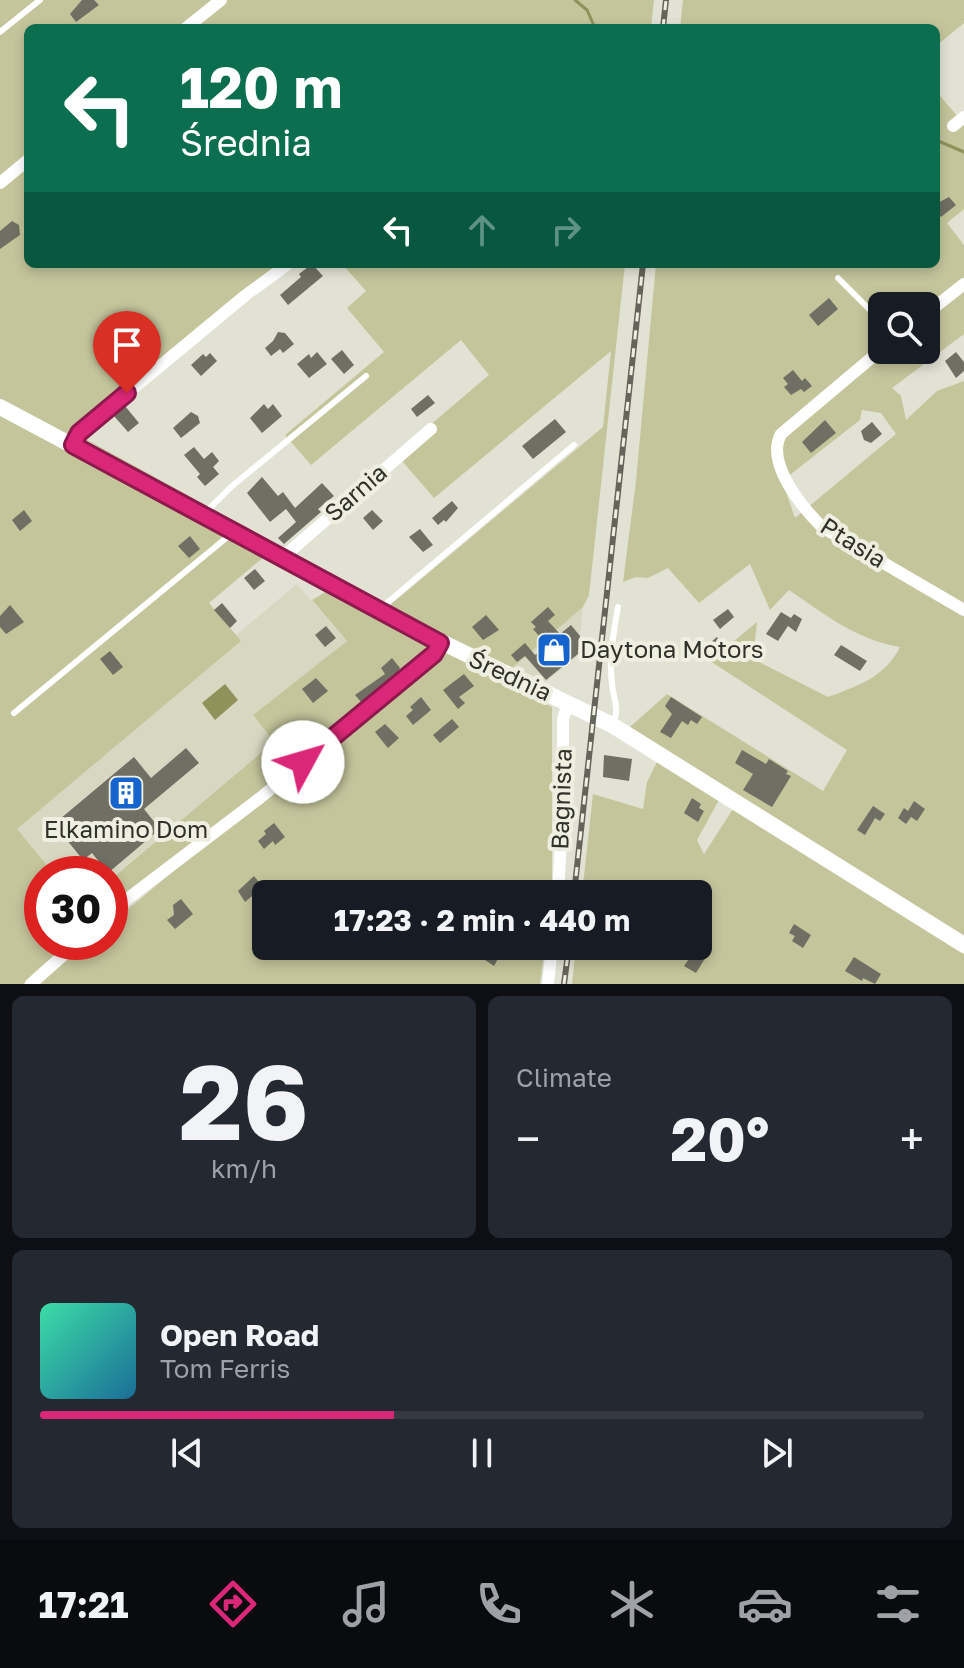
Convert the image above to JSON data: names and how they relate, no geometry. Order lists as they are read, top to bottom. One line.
{"streets":{"street":["Sarnia","Ptasia","Średnia","Bagnista"]},"crossings":[["Sarnia","Średnia"],["Średnia","Bagnista"]],"places":{"shop":["Daytona Motors"],"building":["Elkamino Dom"]},"page":{"turn":["120 m","Średnia"],"limit":"30","trip":"17:23 · 2 min · 440 m","tile":[["26","km/h"],"Climate"],"heat":["−","20°","+"],"song":["Open Road","Tom Ferris"],"tabs":"17:21"}}
